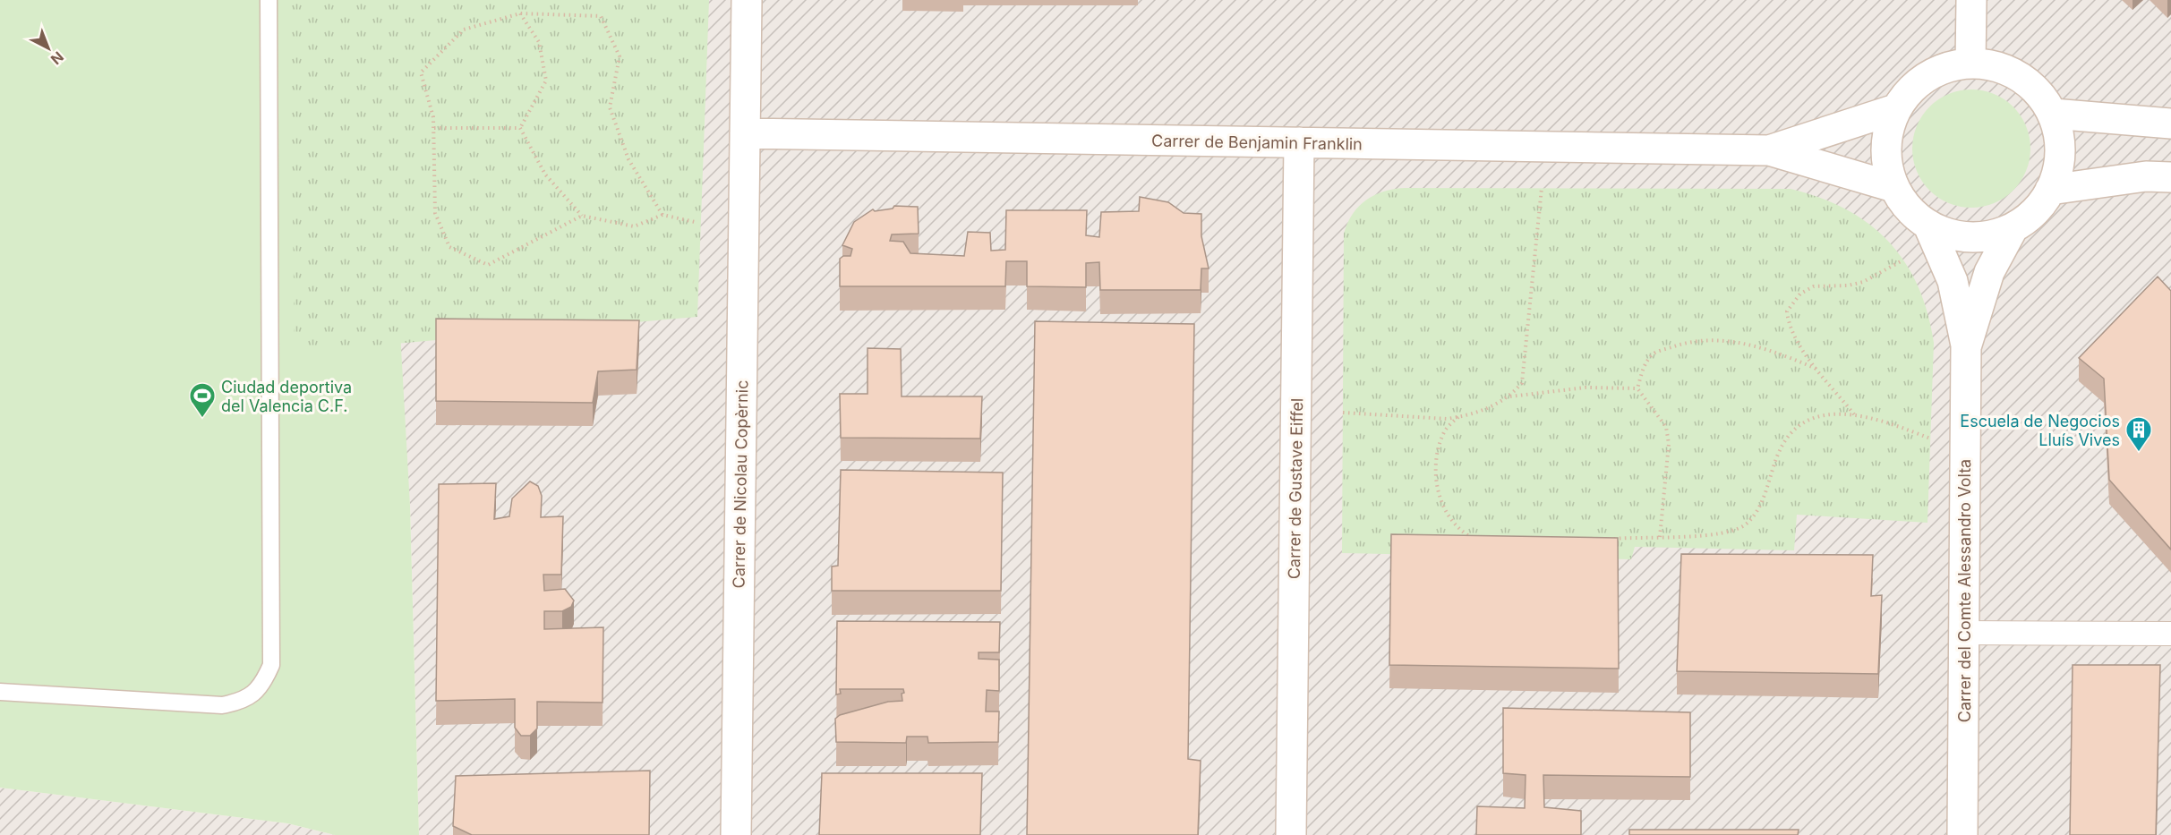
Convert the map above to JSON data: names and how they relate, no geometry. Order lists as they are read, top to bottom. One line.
{"streets":{"street":["Carrer de Benjamin Franklin","Carrer de Nicolau Copèrnic","Carrer de Gustave Eiffel","Carrer del Comte Alessandro Volta"]},"crossings":[["Carrer de Benjamin Franklin","Carrer de Nicolau Copèrnic"],["Carrer de Benjamin Franklin","Carrer de Gustave Eiffel"],["Carrer de Benjamin Franklin","Carrer del Comte Alessandro Volta"]],"places":{"sports":["Ciudad deportiva del Valencia C.F."],"building":["Escuela de Negocios Lluís Vives"]},"north":"bottom right"}
